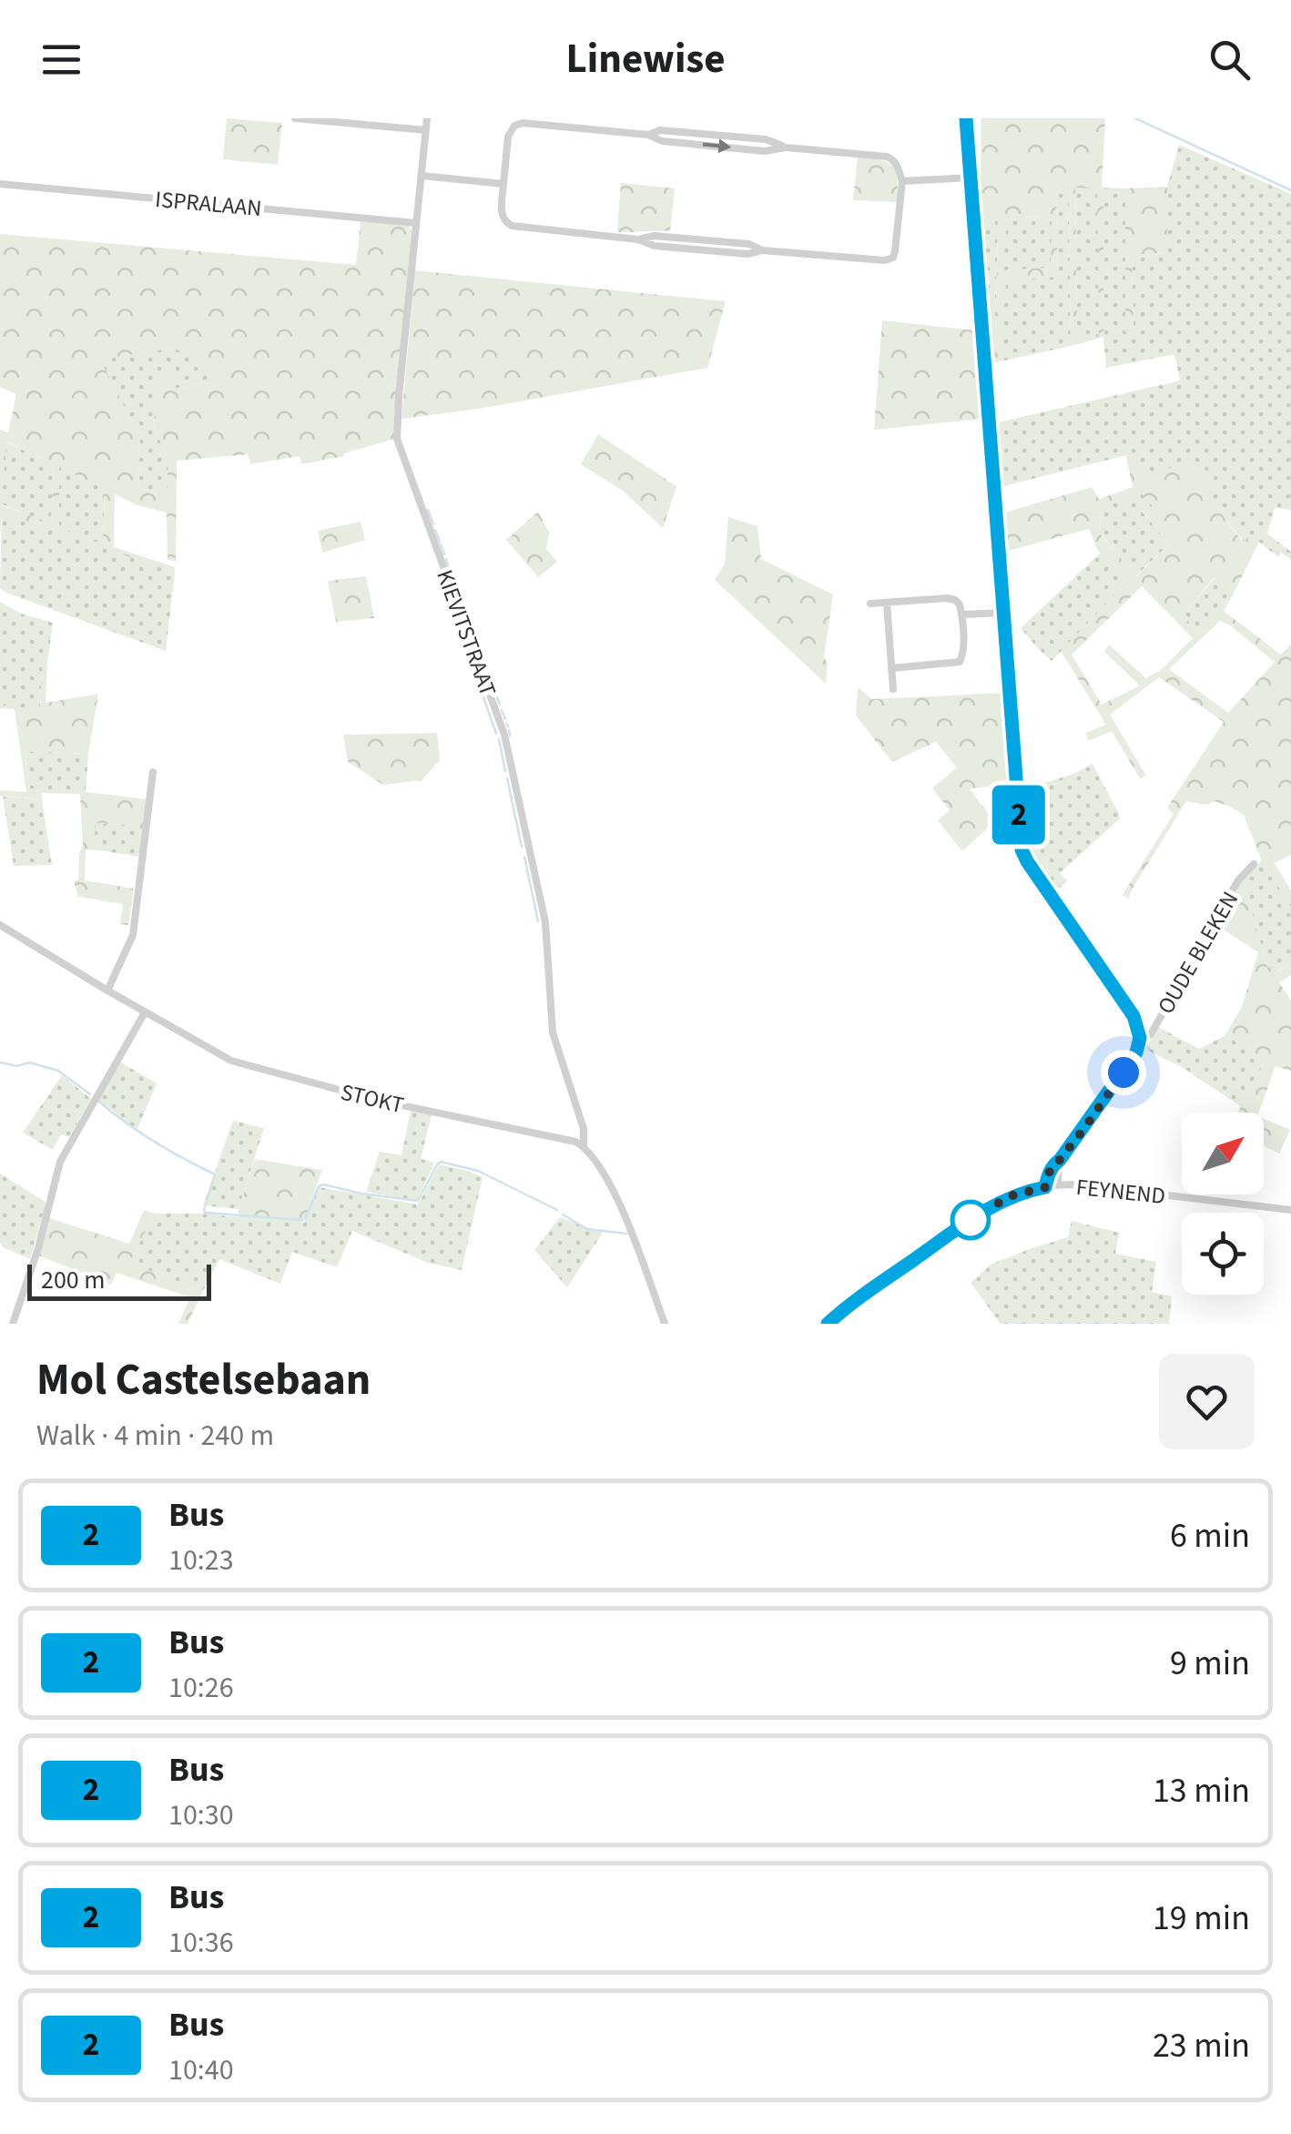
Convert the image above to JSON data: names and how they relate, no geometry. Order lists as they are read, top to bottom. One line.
{"streets":{"street":["ISPRALAAN","KIEVITSTRAAT","OUDE BLEKEN","STOKT","FEYNEND"]},"crossings":[["ISPRALAAN","KIEVITSTRAAT"],["KIEVITSTRAAT","STOKT"],["OUDE BLEKEN","FEYNEND"]],"lines":["bus line 2"],"scale_bar":"200 m","north":"top right","page":{"header":"Linewise","on_map":"2","scale":"200 m","heading":["Mol Castelsebaan","Walk · 4 min · 240 m"],"list":[{"mark":"2","name":"Bus","note":"10:23","value":"6 min"},{"mark":"2","name":"Bus","note":"10:26","value":"9 min"},{"mark":"2","name":"Bus","note":"10:30","value":"13 min"},{"mark":"2","name":"Bus","note":"10:36","value":"19 min"},{"mark":"2","name":"Bus","note":"10:40","value":"23 min"}]}}
